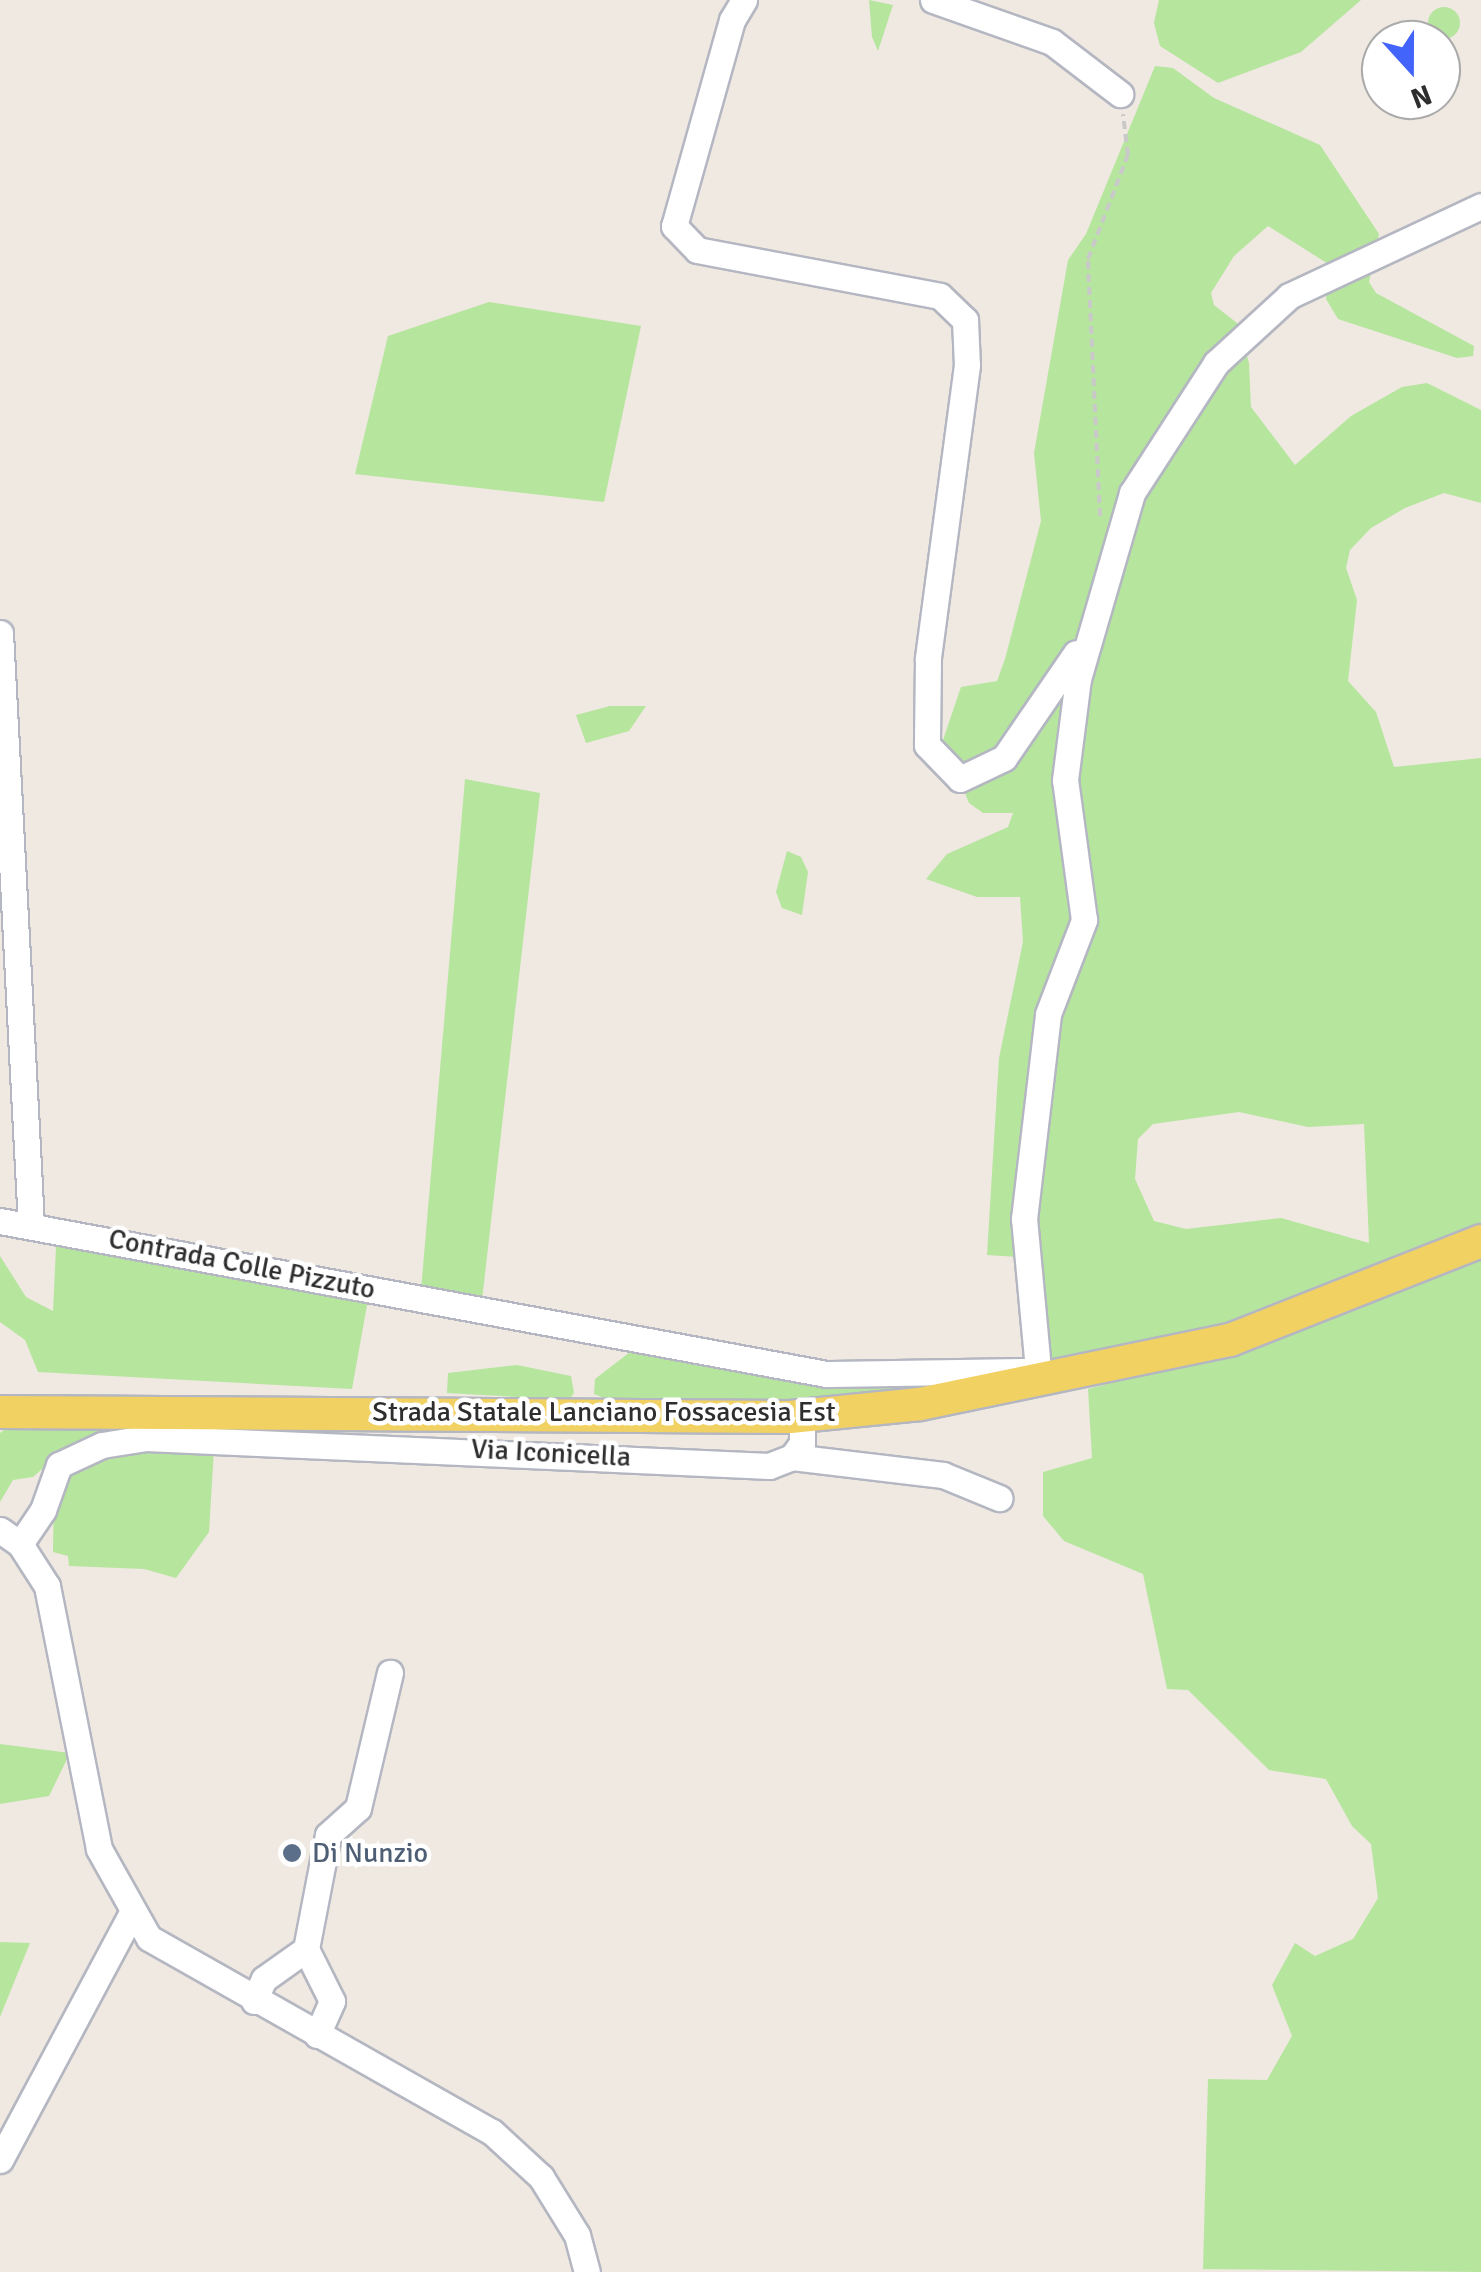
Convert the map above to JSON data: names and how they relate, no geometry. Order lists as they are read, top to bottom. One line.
{"streets":{"main road":["Strada Statale Lanciano Fossacesia Est"],"street":["Contrada Colle Pizzuto","Via Iconicella"]},"crossings":[["Contrada Colle Pizzuto","Strada Statale Lanciano Fossacesia Est"]],"places":["Di Nunzio"],"north":"bottom"}
